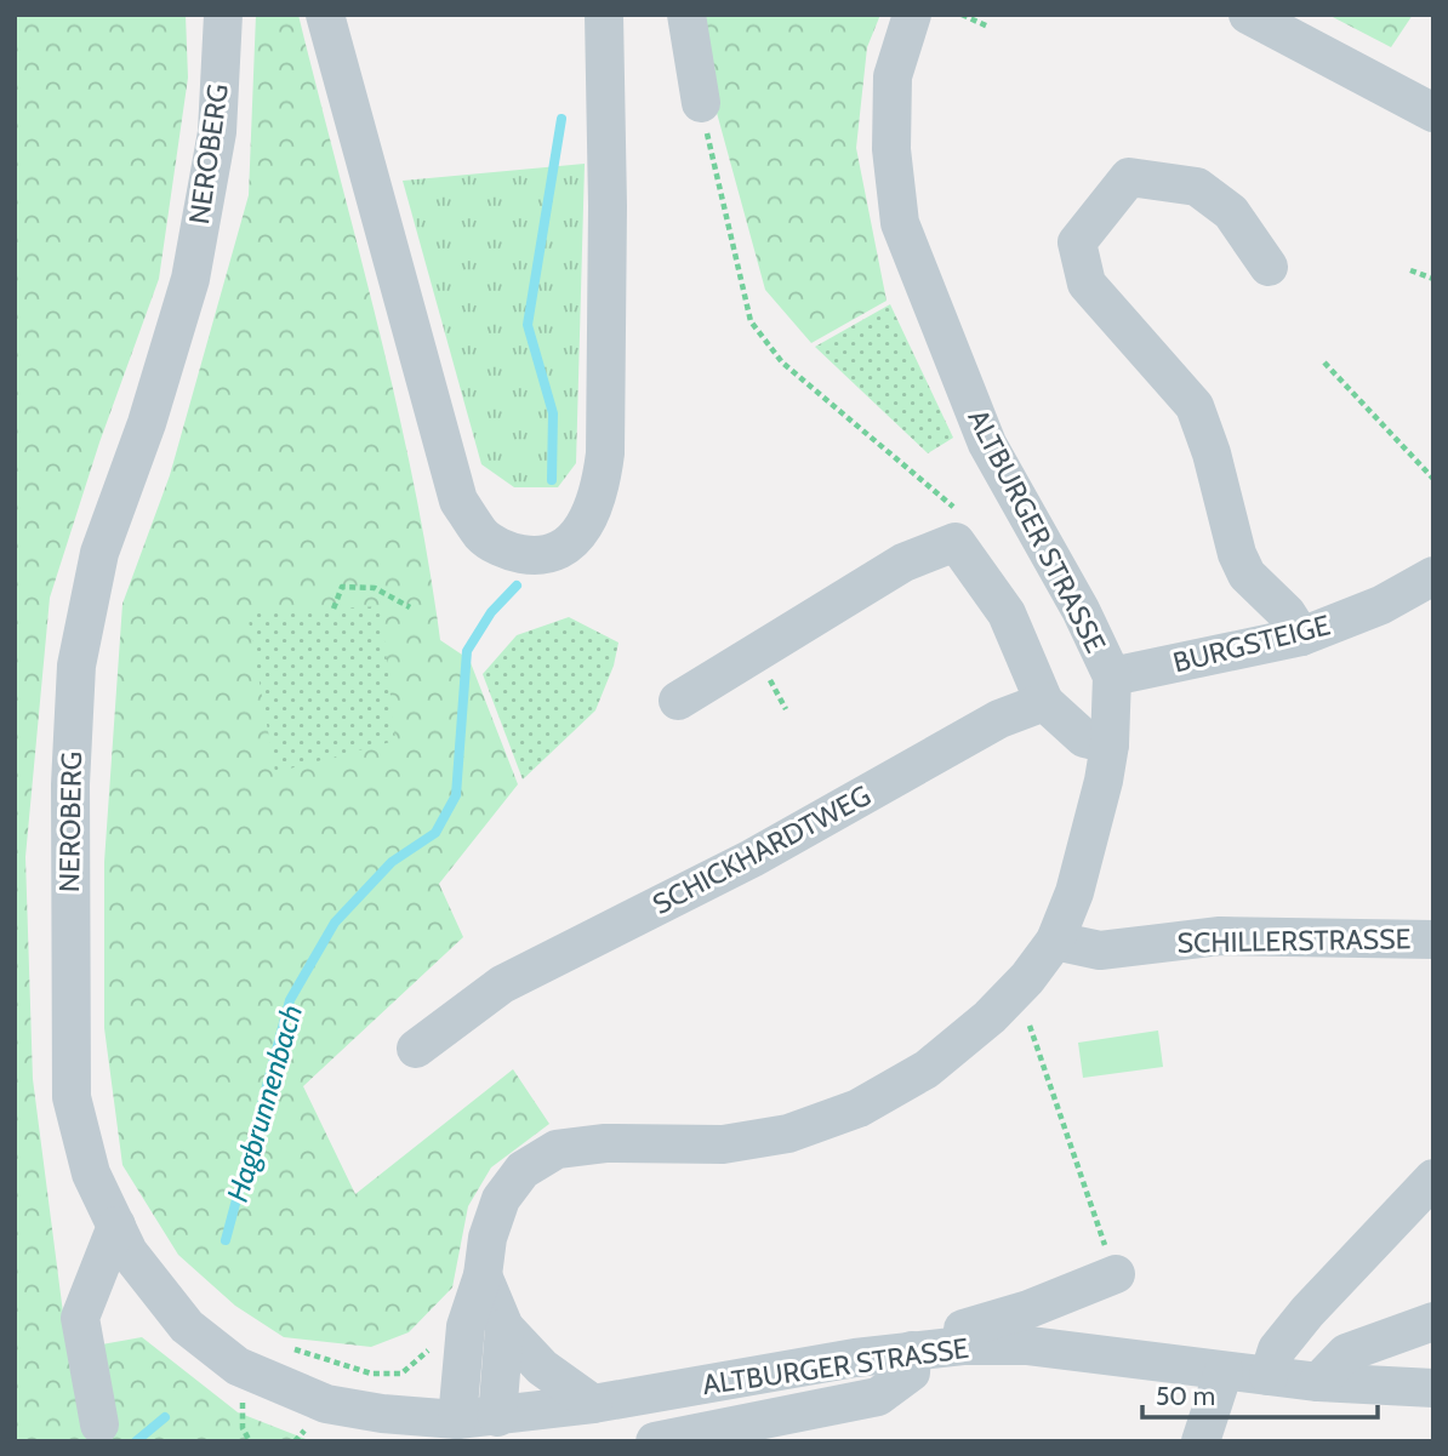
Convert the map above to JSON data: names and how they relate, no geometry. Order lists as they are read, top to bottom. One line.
{"streets":{"street":["NEROBERG","ALTBURGER STRASSE","BURGSTEIGE","SCHICKHARDTWEG","SCHILLERSTRASSE"]},"crossings":[["NEROBERG","ALTBURGER STRASSE"],["ALTBURGER STRASSE","BURGSTEIGE"],["ALTBURGER STRASSE","SCHILLERSTRASSE"]],"water":["Hagbrunnenbach"],"scale_bar":"50 m"}
